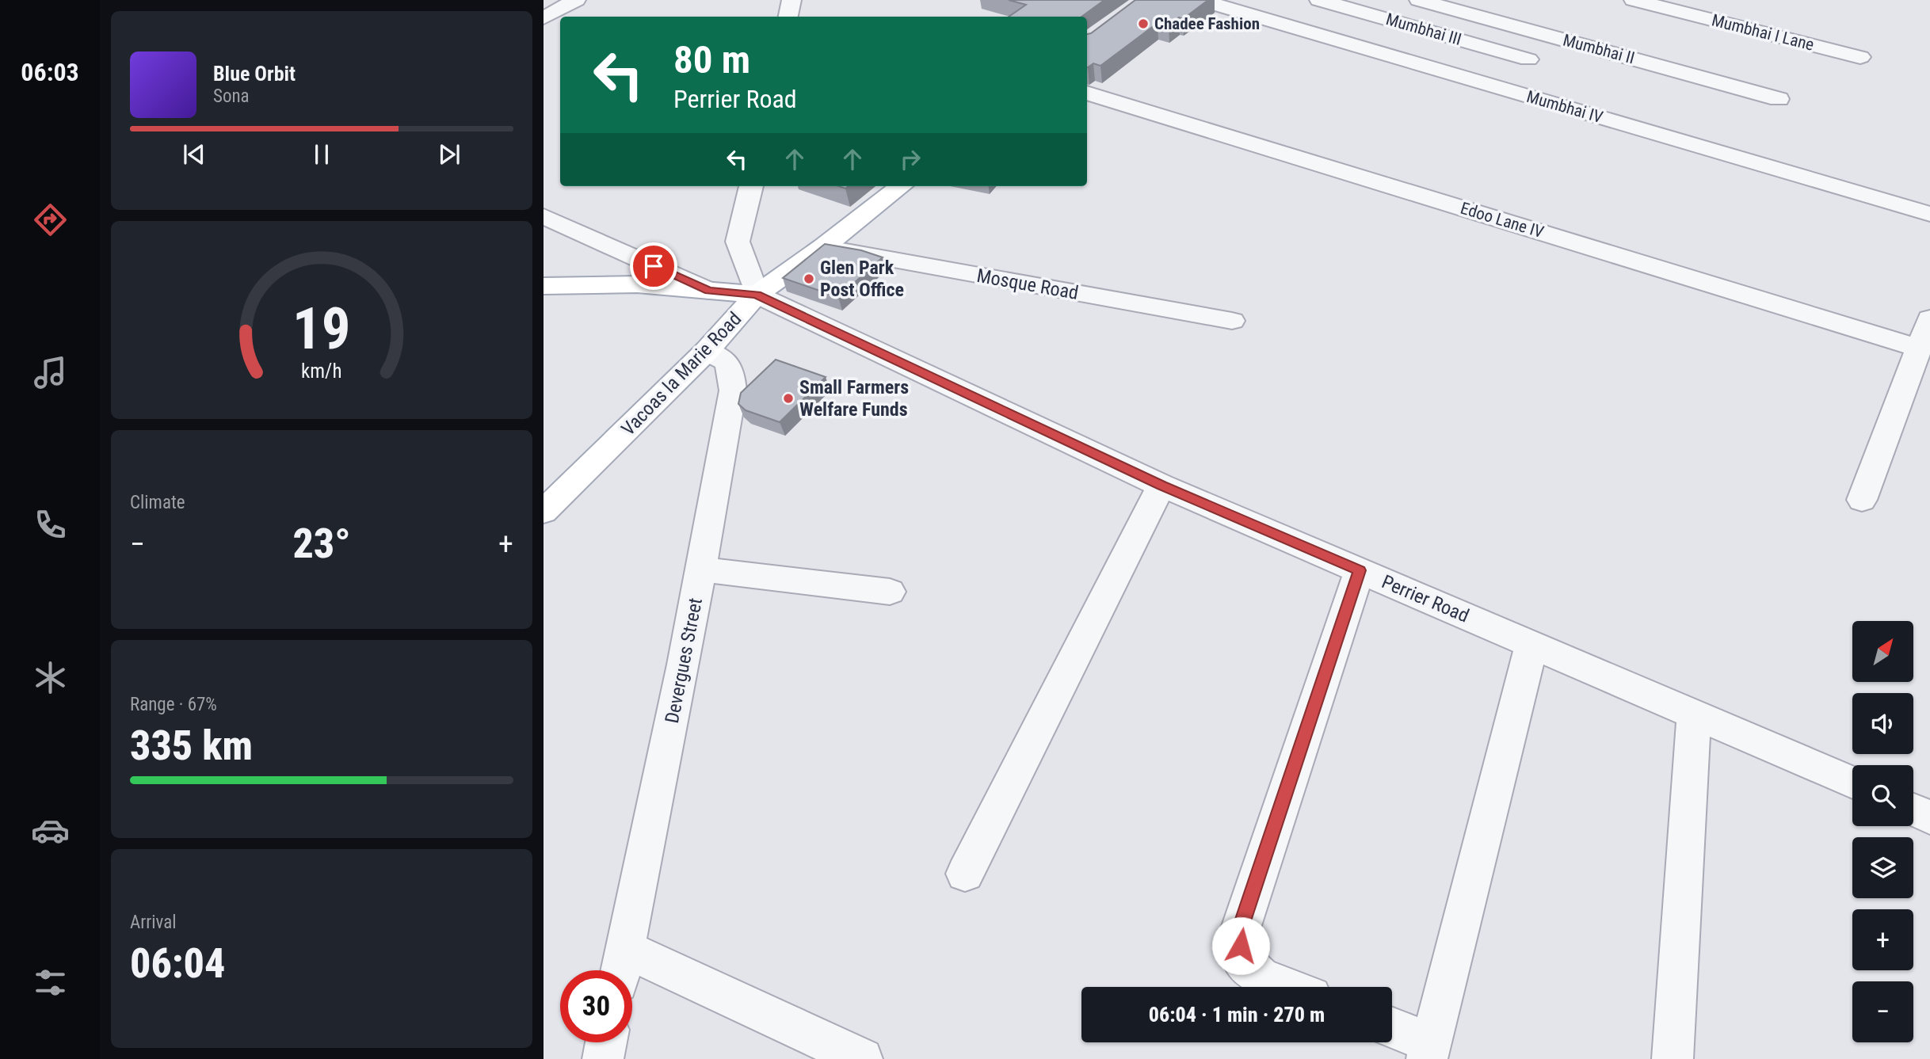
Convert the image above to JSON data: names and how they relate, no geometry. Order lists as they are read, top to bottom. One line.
{"streets":{"main road":["Vacoas la Marie Road"],"street":["Mumbhai III","Mumbhai I Lane","Mumbhai II","Mumbhai IV","Edoo Lane IV","Mosque Road","Perrier Road","Devergues Street"]},"crossings":[["Mosque Road","Vacoas la Marie Road"],["Vacoas la Marie Road","Perrier Road"],["Vacoas la Marie Road","Devergues Street"]],"places":["Chadee Fashion","Glen Park Post Office","Small Farmers Welfare Funds"],"north":"top right","page":{"tabs":"06:03","turn":["80 m","Perrier Road"],"song":["Blue Orbit","Sona"],"tile":["Climate",["Range · 67%","335 km"],["Arrival","06:04"]],"heat":["−","23°","+"],"map_buttons":["+","−"],"limit":"30","trip":"06:04 · 1 min · 270 m","gauge":["19","km/h"]}}
